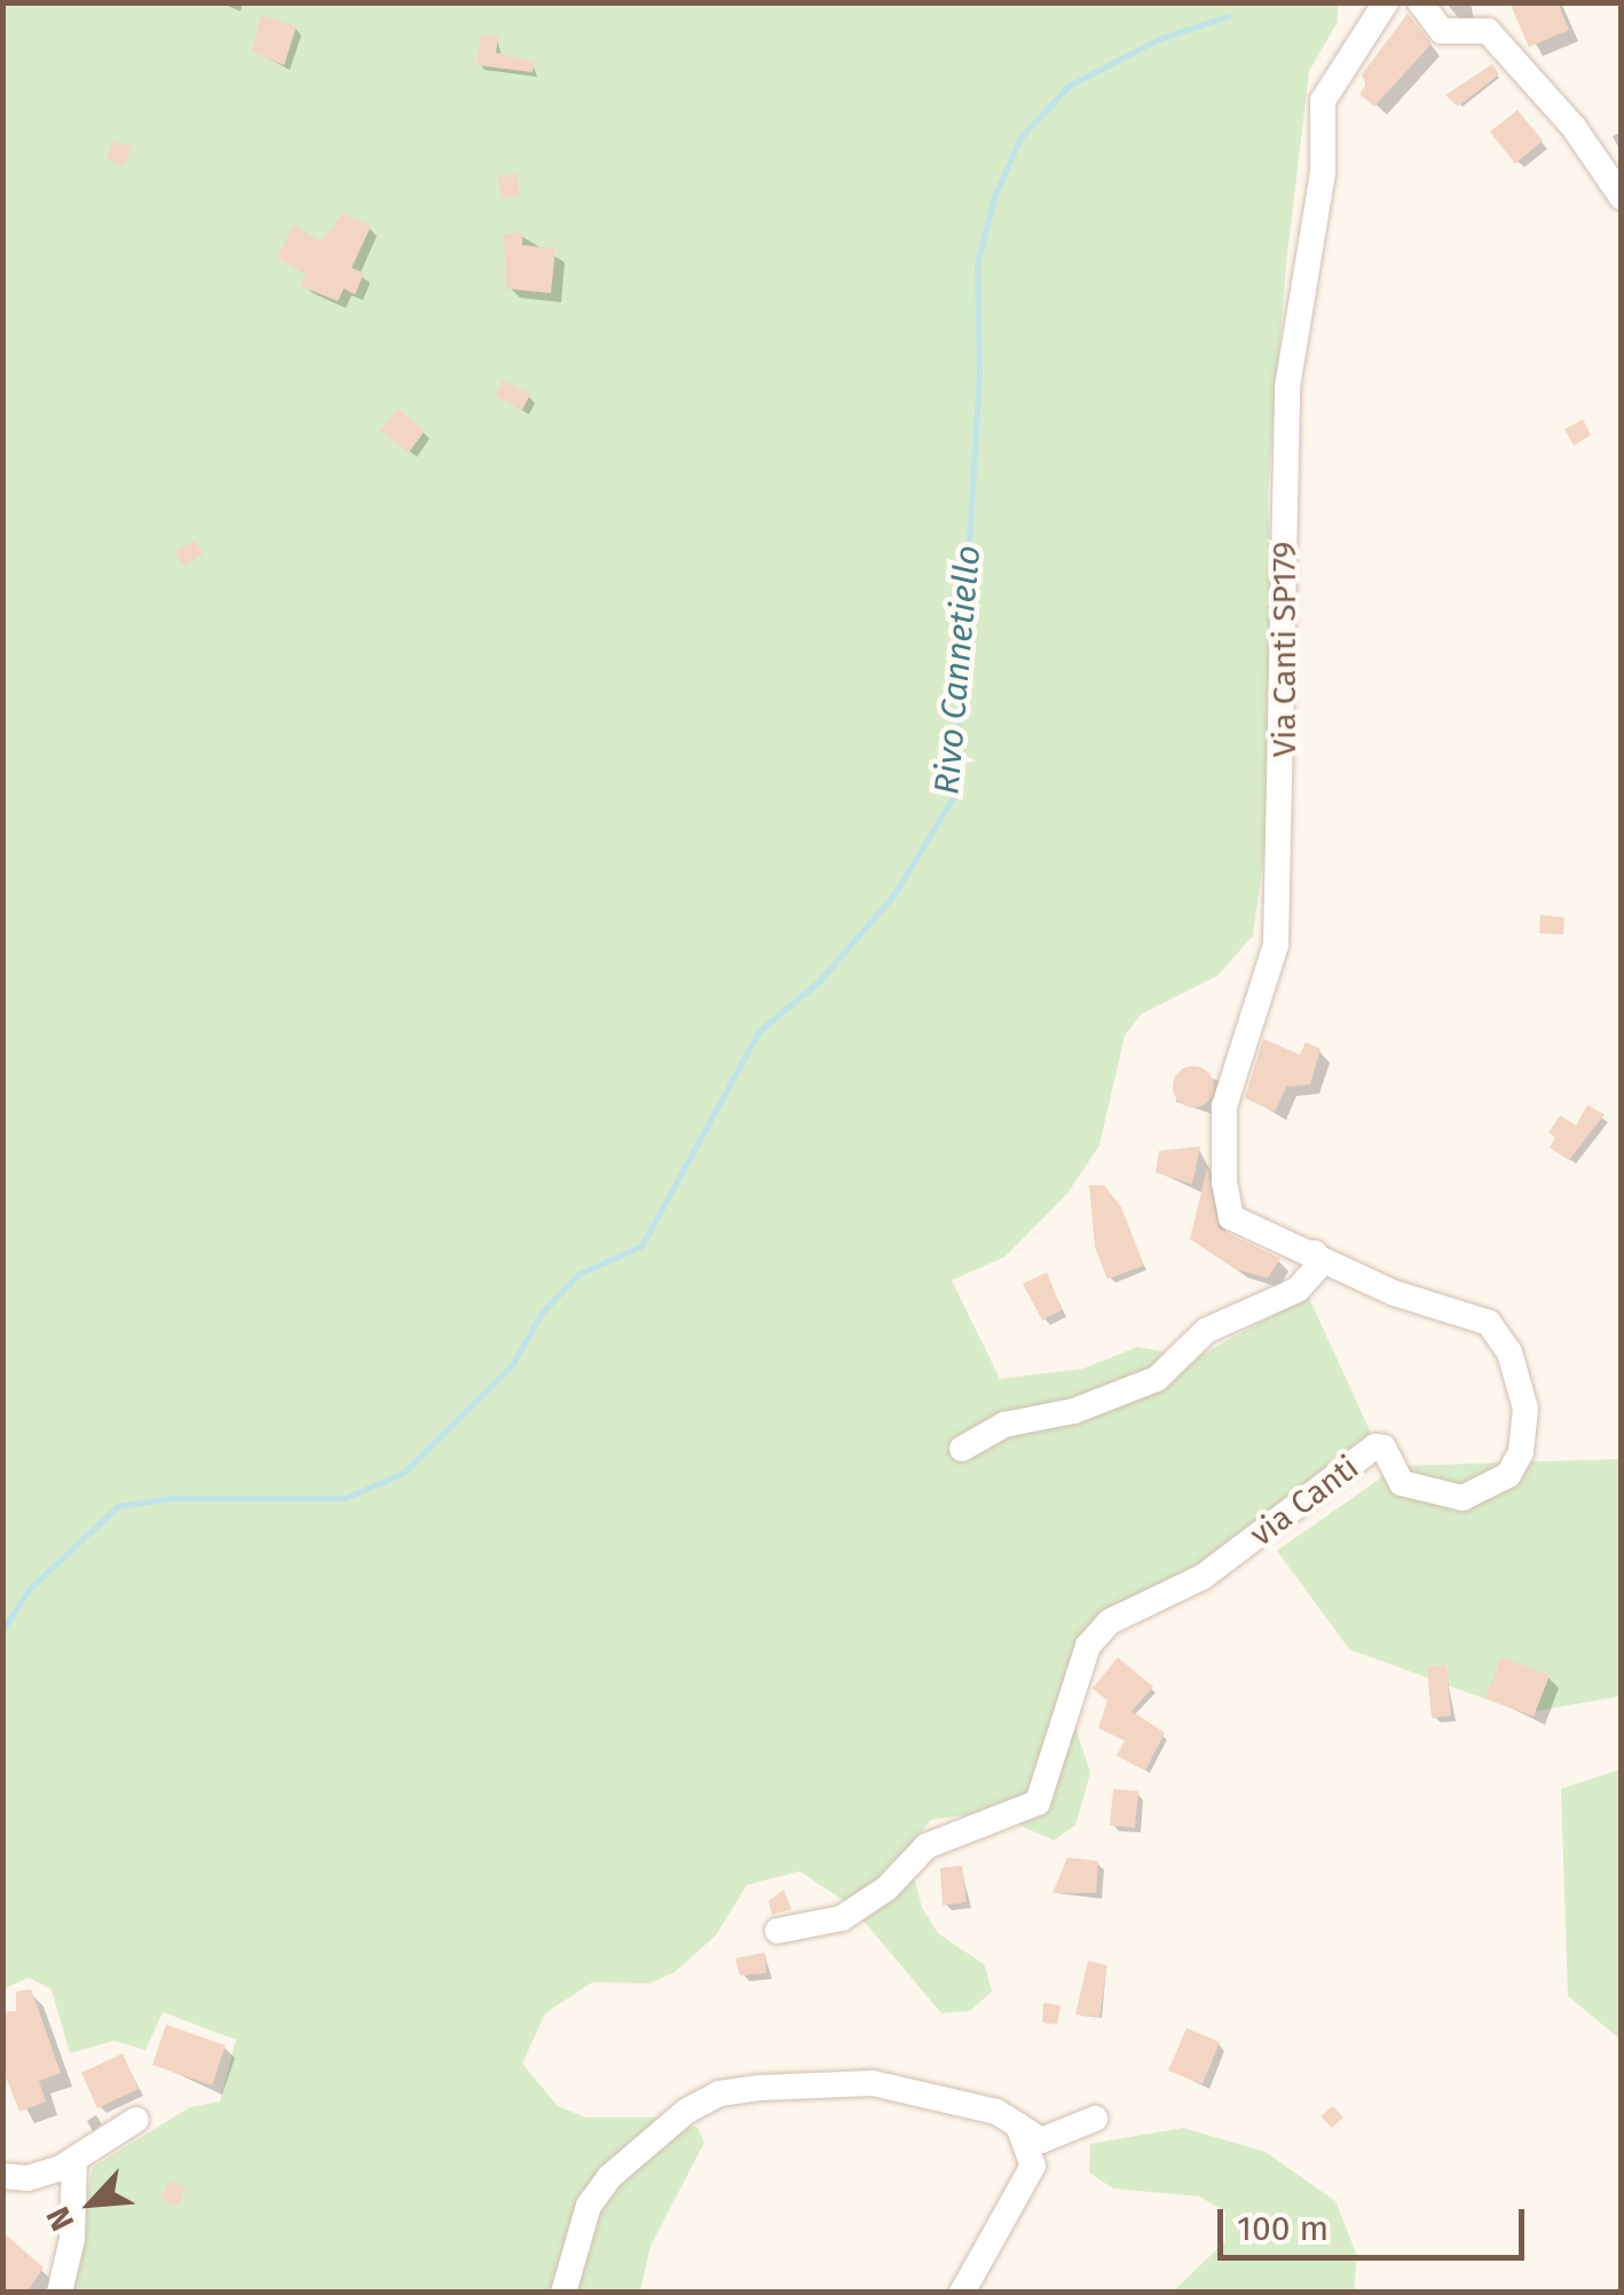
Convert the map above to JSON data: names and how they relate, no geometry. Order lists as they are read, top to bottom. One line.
{"streets":{"street":["Via Canti SP179","via Canti"]},"crossings":[["Via Canti SP179","via Canti"]],"water":["Rivo Cannetiello"],"scale_bar":"100 m","north":"bottom left"}
